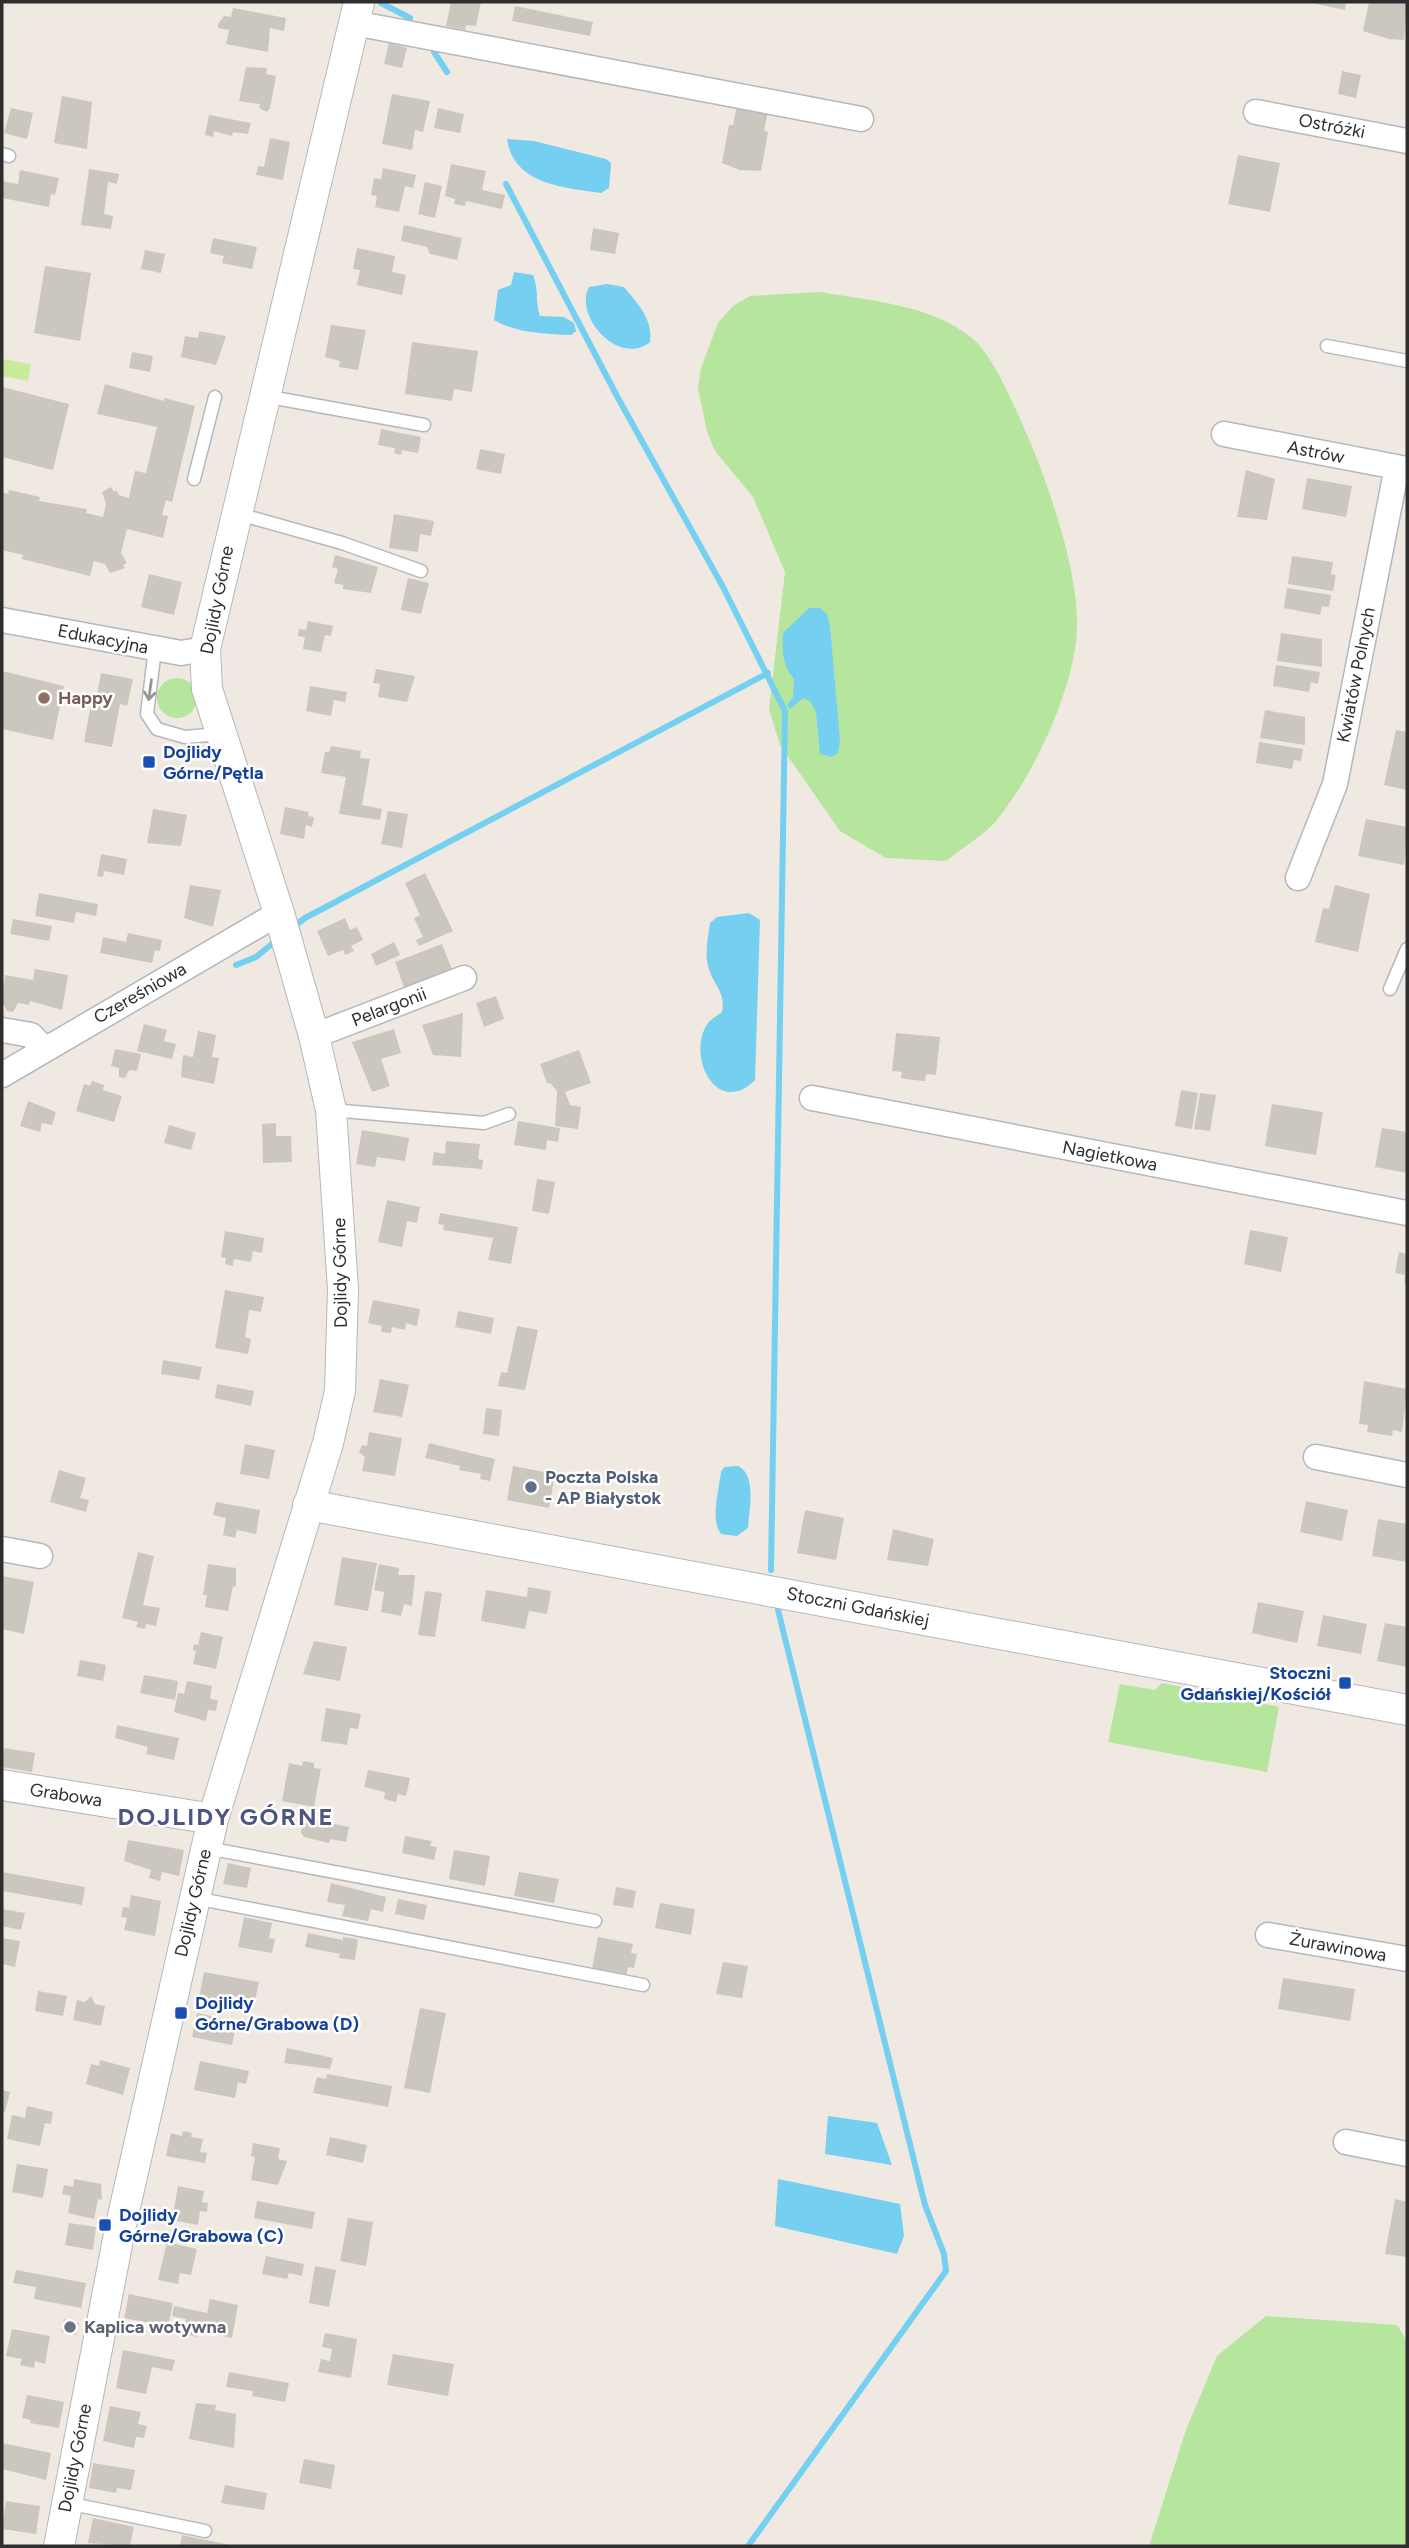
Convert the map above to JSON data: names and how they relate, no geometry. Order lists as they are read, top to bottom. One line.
{"streets":{"street":["Ostróżki","Astrów","Dojlidy Górne","Edukacyjna","Kwiatów Polnych","Czereśniowa","Pelargonii","Nagietkowa","Stoczni Gdańskiej","Grabowa","Żurawinowa"]},"crossings":[["Astrów","Kwiatów Polnych"],["Dojlidy Górne","Edukacyjna"],["Dojlidy Górne","Czereśniowa"],["Dojlidy Górne","Pelargonii"],["Dojlidy Górne","Stoczni Gdańskiej"],["Dojlidy Górne","Grabowa"]],"districts":["DOJLIDY GÓRNE"],"places":{"other":["Happy","Poczta Polska - AP Białystok","Kaplica wotywna"],"transit":["Dojlidy Górne/Pętla","Stoczni Gdańskiej/Kościół","Dojlidy Górne/Grabowa (D)","Dojlidy Górne/Grabowa (C)"]}}
